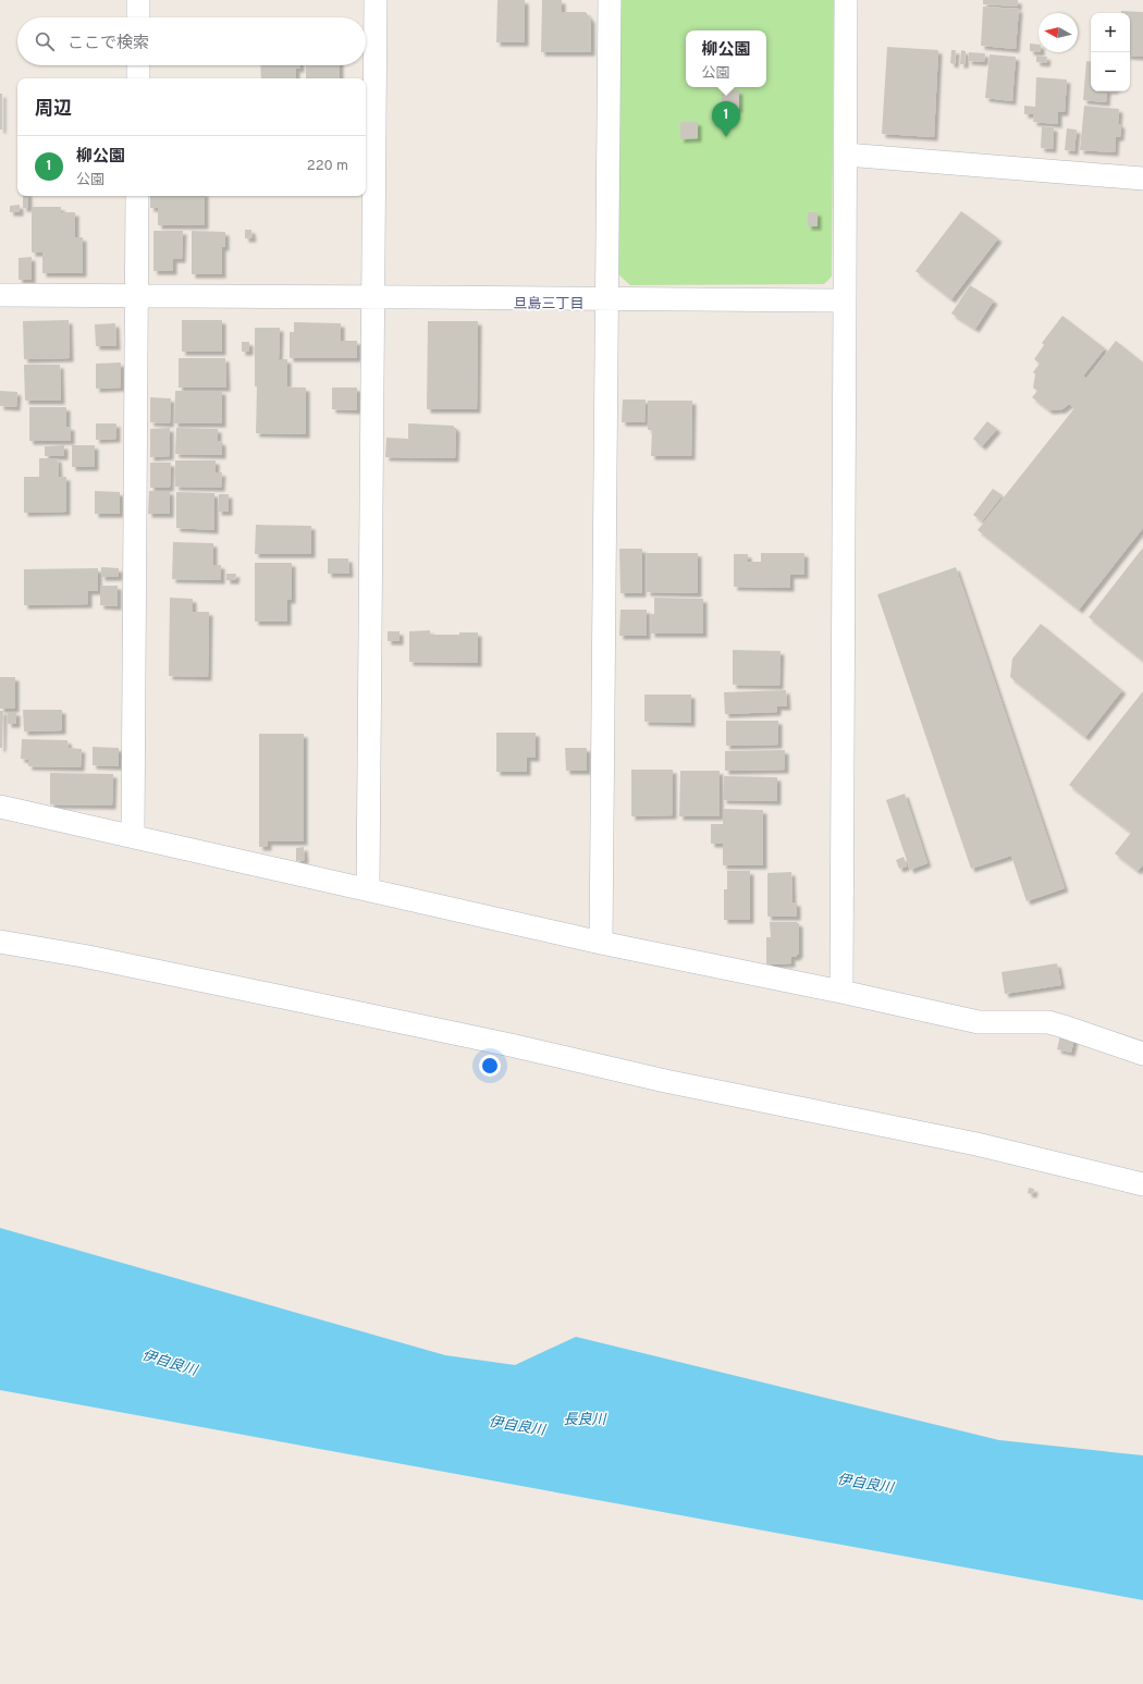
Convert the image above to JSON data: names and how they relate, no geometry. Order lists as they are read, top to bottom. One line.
{"districts":["旦島三丁目"],"water":["伊自良川","長良川"],"north":"left","page":{"map_buttons":["+","−"],"search":"ここで検索","popup":["柳公園","公園"],"heading":"周辺","pins":"1","list":[{"mark":"1","name":"柳公園","note":"公園","value":"220 m"}]}}
